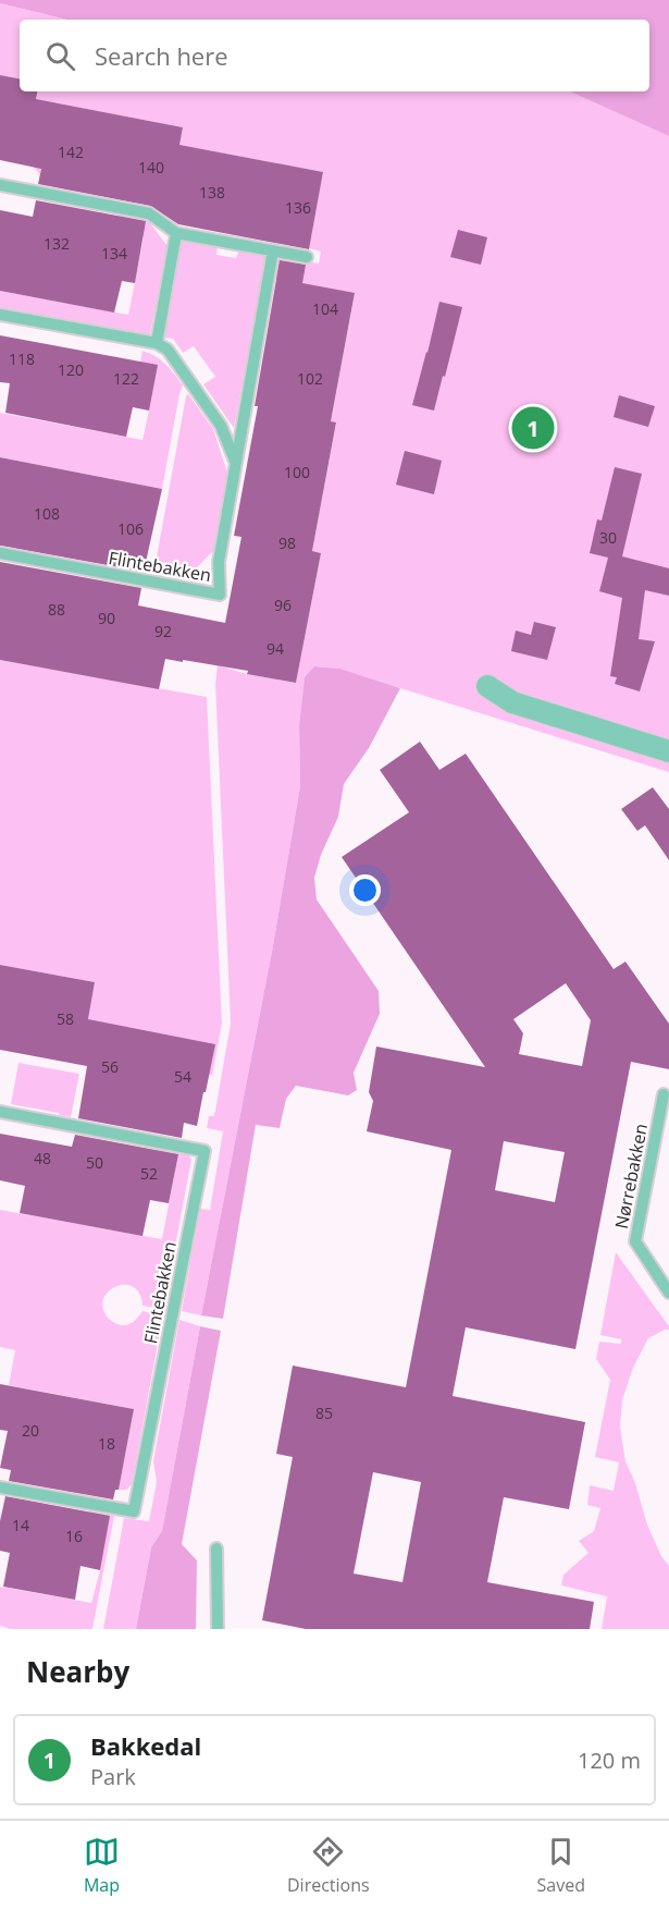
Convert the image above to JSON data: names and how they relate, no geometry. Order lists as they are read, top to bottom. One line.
{"streets":{"lane":["Flintebakken","Nørrebakken"]},"house_numbers":["142","140","138","136","132","134","104","118","120","122","102","100","108","106","30","98","96","88","90","92","94","58","56","54","48","50","52","85","20","18","14","16"],"page":{"search":"Search here","pins":"1","heading":"Nearby","list":[{"mark":"1","name":"Bakkedal","note":"Park","value":"120 m"}],"nav":["Map","Directions","Saved"]}}
